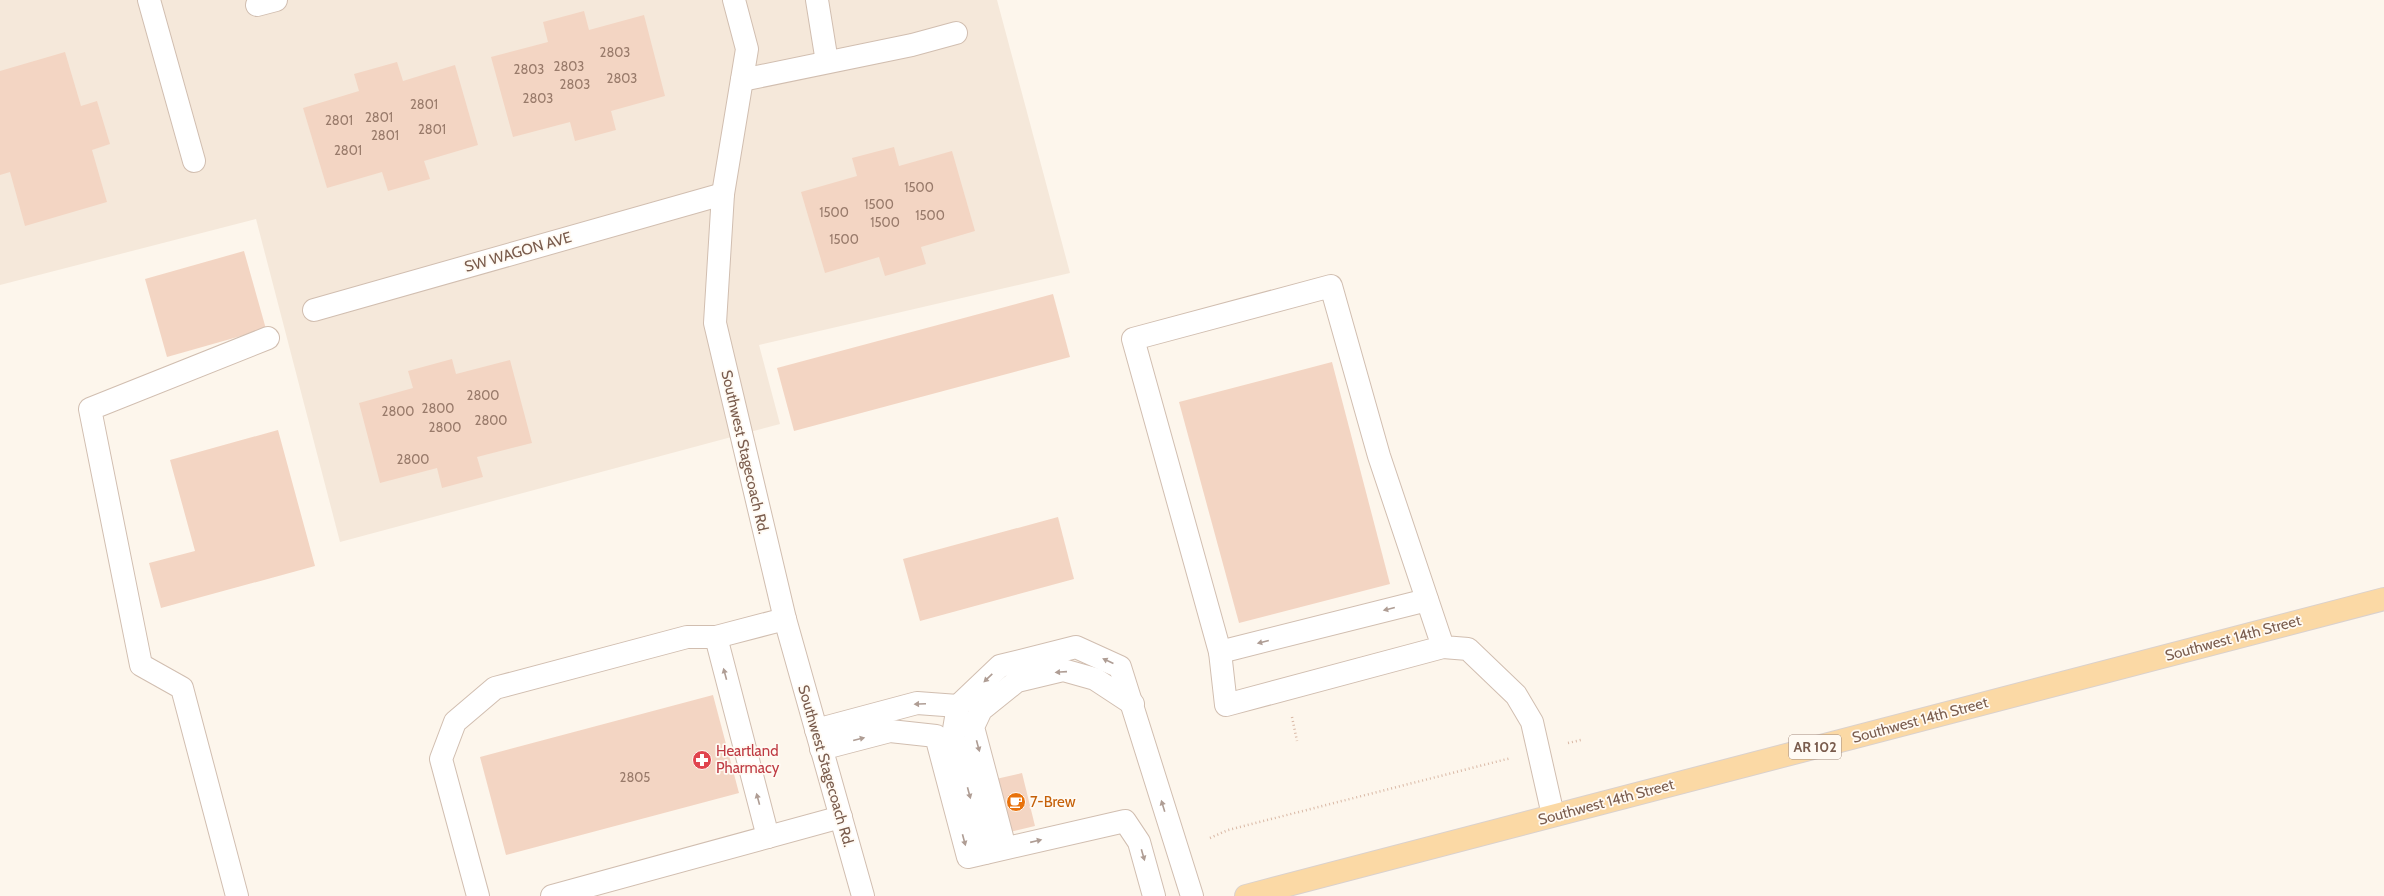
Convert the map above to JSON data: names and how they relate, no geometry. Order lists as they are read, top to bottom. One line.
{"streets":{"main road":["Southwest 14th Street","AR 102"],"street":["SW WAGON AVE","Southwest Stagecoach Rd."]},"crossings":[["SW WAGON AVE","Southwest Stagecoach Rd."]],"places":{"pharmacy":["Heartland Pharmacy"],"cafe":["7-Brew"]},"house_numbers":["2803","2803","2803","2803","2803","2803","2801","2801","2801","2801","2801","2801","1500","1500","1500","1500","1500","1500","2800","2800","2800","2800","2800","2800","2805"]}
